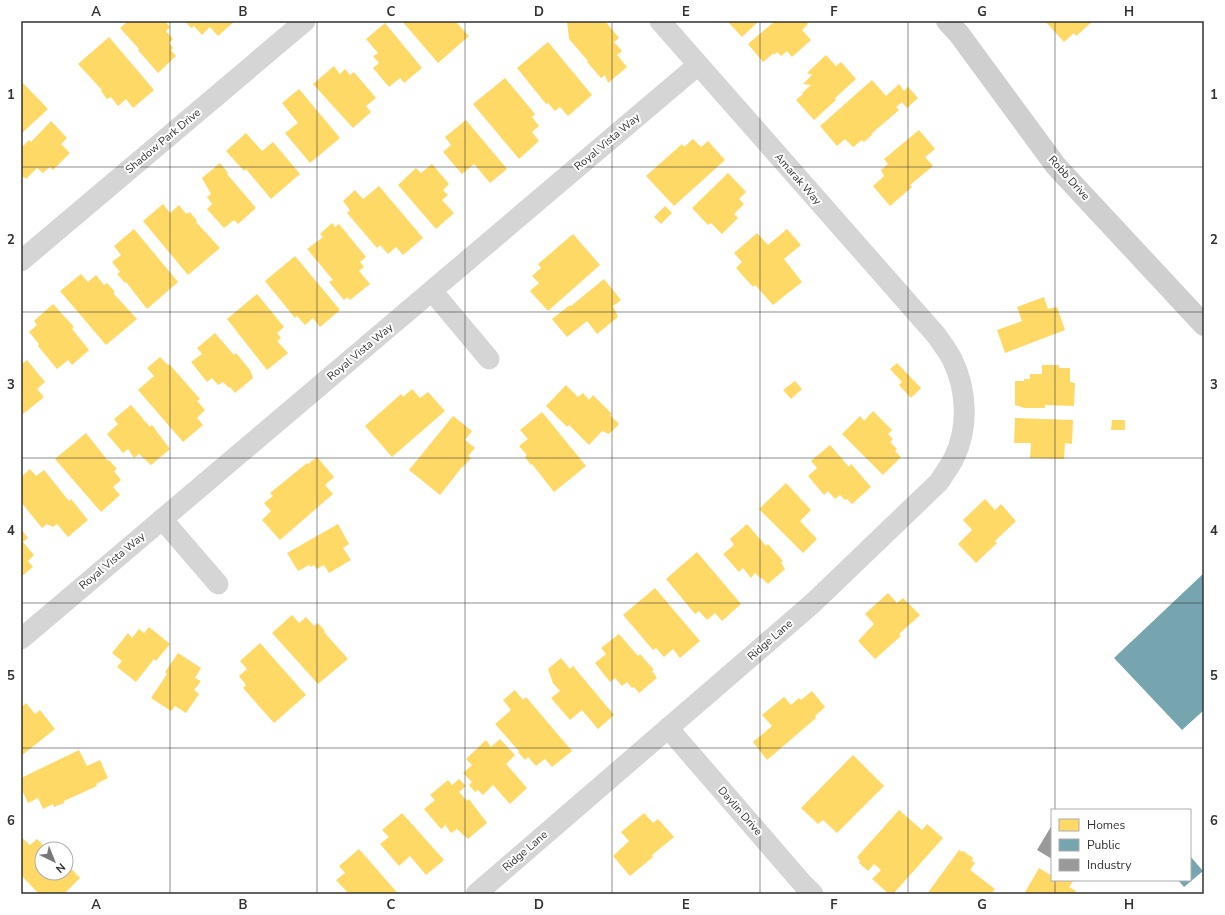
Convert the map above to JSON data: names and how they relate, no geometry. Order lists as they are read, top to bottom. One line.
{"streets":{"main road":["Robb Drive"],"street":["Shadow Park Drive","Royal Vista Way","Amarak Way","Ridge Lane","Daylin Drive"]},"crossings":[["Royal Vista Way","Amarak Way"],["Amarak Way","Ridge Lane"],["Ridge Lane","Daylin Drive"]],"legend":["Homes","Public","Industry"],"north":"bottom right","grid":{"columns":["A","B","C","D","E","F","G","H"],"rows":["1","2","3","4","5","6"]}}
